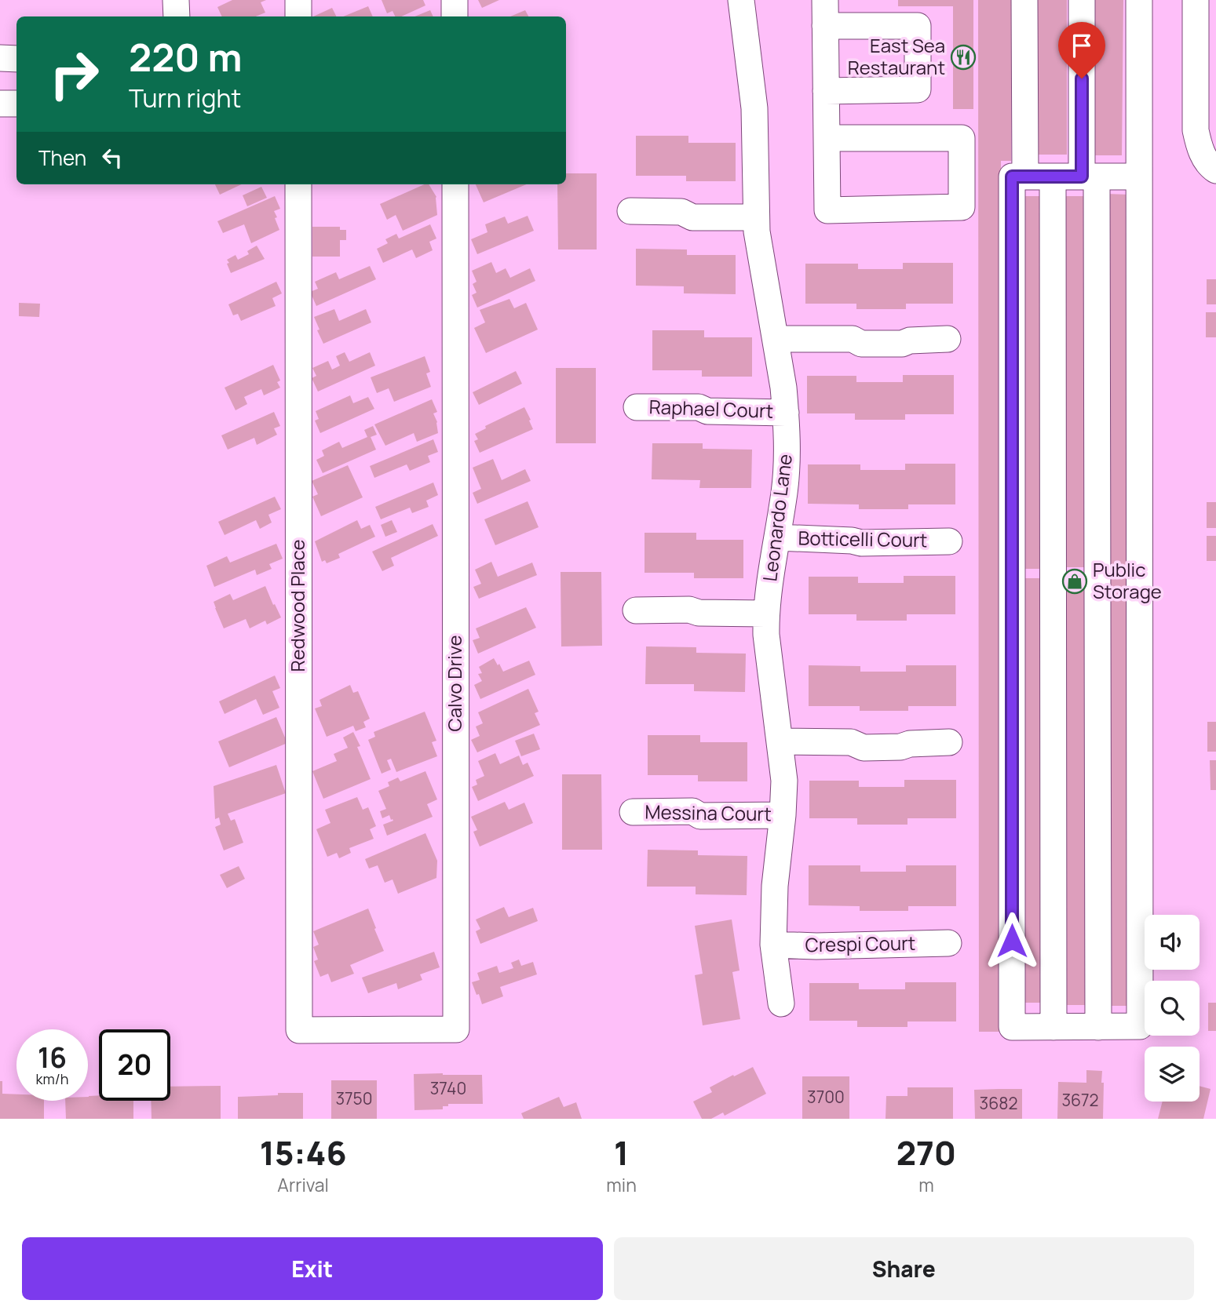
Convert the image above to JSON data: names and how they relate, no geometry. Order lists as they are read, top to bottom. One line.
{"streets":{"street":["Raphael Court","Leonardo Lane","Botticelli Court","Redwood Place","Calvo Drive","Messina Court","Crespi Court"]},"crossings":[["Raphael Court","Leonardo Lane"],["Leonardo Lane","Botticelli Court"],["Leonardo Lane","Messina Court"],["Leonardo Lane","Crespi Court"],["Redwood Place","Calvo Drive"]],"places":{"restaurant":["East Sea Restaurant"],"shop":["Public Storage"]},"house_numbers":["3740","3700","3750","3672","3682"],"page":{"turn":["220 m","Turn right"],"then":"Then","speed":"16 km/h","limit":"20","eta":["15:46","Arrival","1","min","270","m"],"buttons":["Exit","Share"]}}
